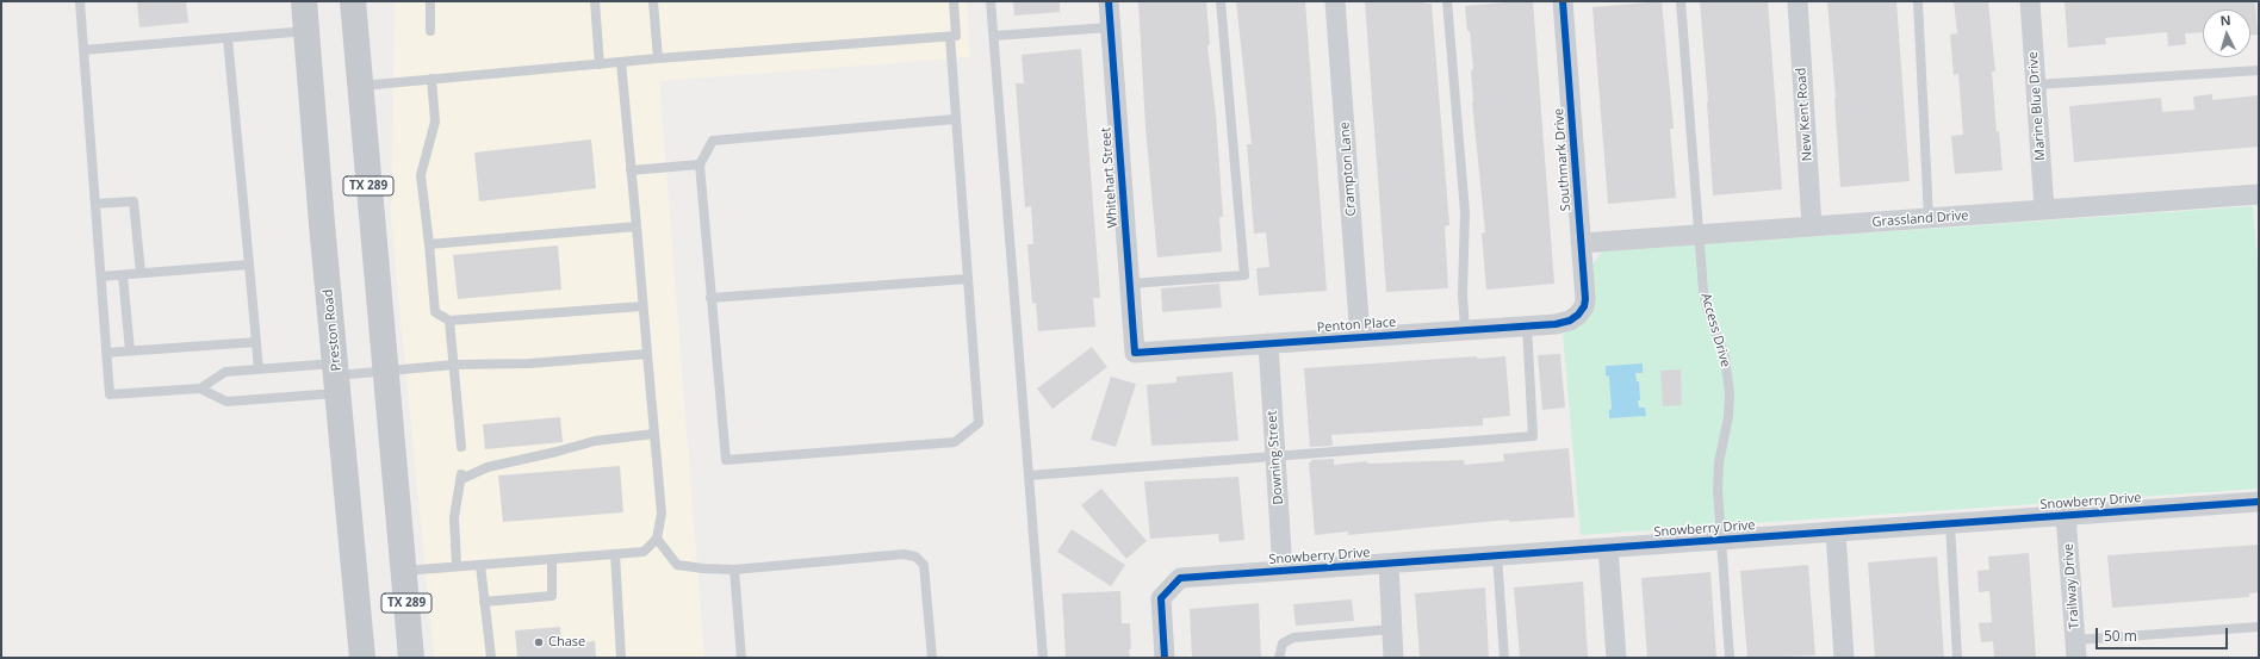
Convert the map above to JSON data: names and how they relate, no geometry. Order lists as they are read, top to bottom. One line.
{"streets":{"main road":["TX 289","Preston Road"],"street":["Marine Blue Drive","New Kent Road","Southmark Drive","Crampton Lane","Whitehart Street","Grassland Drive","Penton Place","Downing Street","Snowberry Drive","Trailway Drive"],"lane":["Access Drive"]},"crossings":[["Marine Blue Drive","Grassland Drive"],["New Kent Road","Grassland Drive"],["Southmark Drive","Grassland Drive"],["Southmark Drive","Penton Place"],["Crampton Lane","Penton Place"],["Whitehart Street","Penton Place"],["Grassland Drive","Access Drive"],["Penton Place","Downing Street"],["Access Drive","Snowberry Drive"],["Downing Street","Snowberry Drive"],["Snowberry Drive","Trailway Drive"]],"places":["Chase"],"scale_bar":"50 m","north":"top"}
